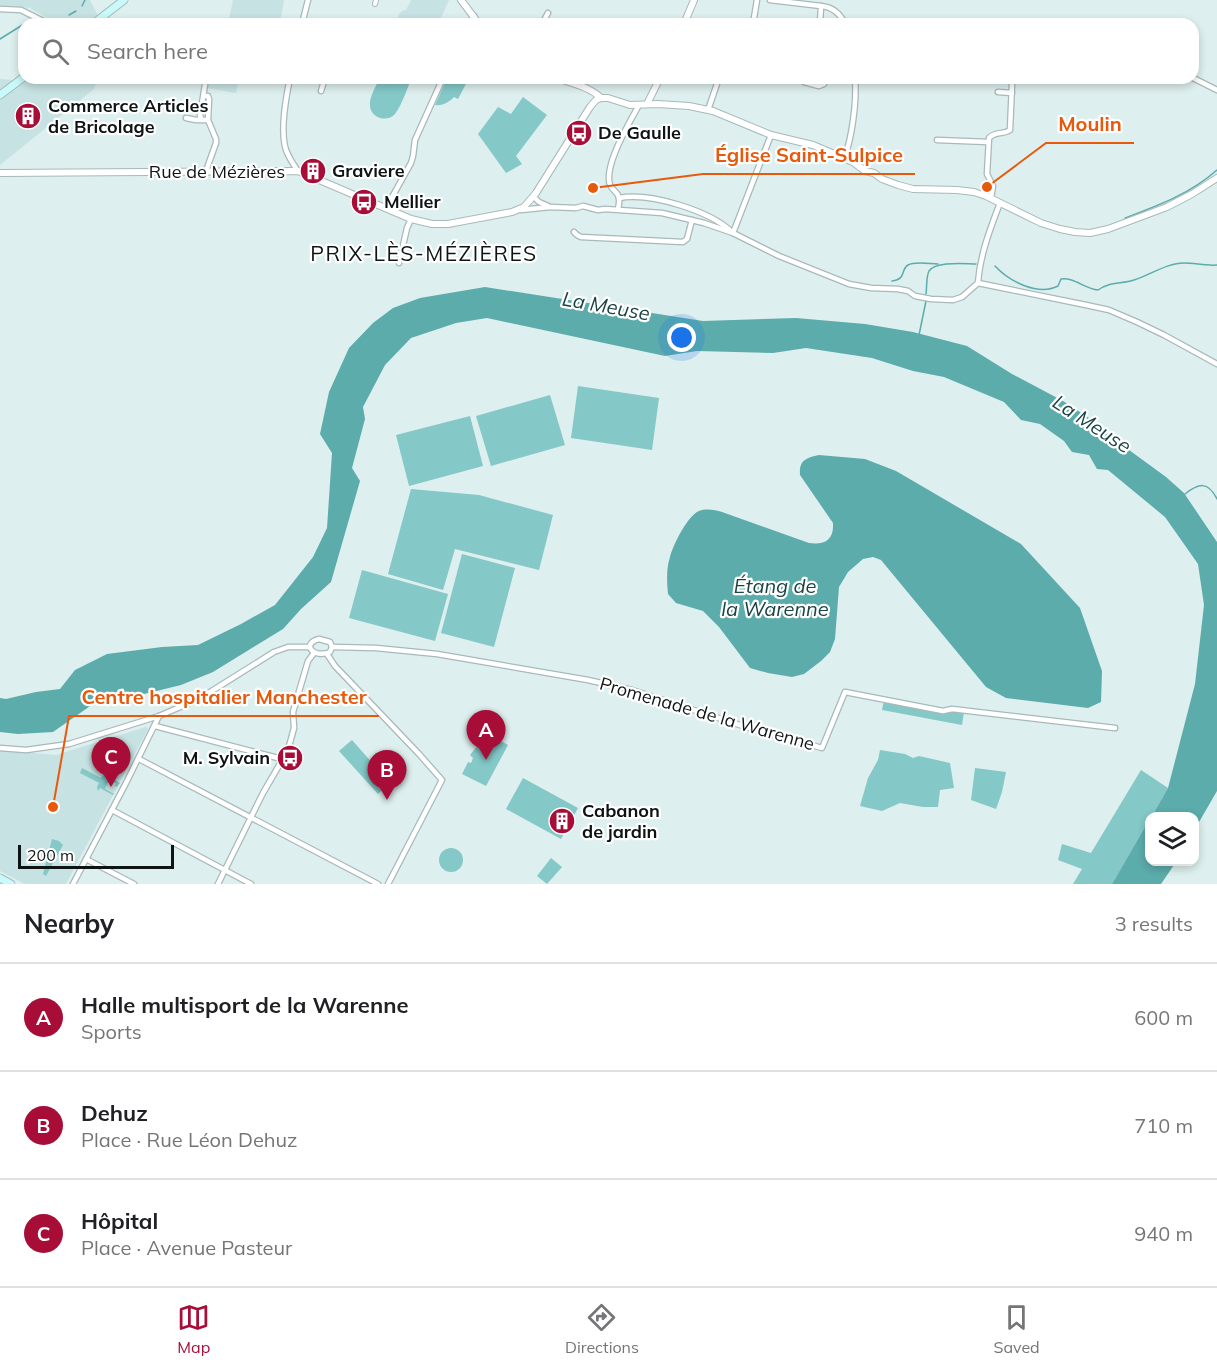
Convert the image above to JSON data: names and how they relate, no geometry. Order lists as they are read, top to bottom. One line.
{"streets":{"street":["Rue de Mézières","Promenade de la Warenne"]},"districts":["PRIX-LÈS-MÉZIÈRES"],"water":["La Meuse","Étang de la Warenne"],"places":{"building":["Commerce Articles de Bricolage","Graviere","Cabanon de jardin"],"bus stop":["De Gaulle","Mellier","M. Sylvain"],"other":["Moulin","Église Saint-Sulpice","Centre hospitalier Manchester"]},"scale_bar":"200 m","page":{"search":"Search here","pins":["A","C","B"],"scale":"200 m","heading":["Nearby","3 results"],"list":[{"mark":"A","name":"Halle multisport de la Warenne","note":"Sports","value":"600 m"},{"mark":"B","name":"Dehuz","note":"Place · Rue Léon Dehuz","value":"710 m"},{"mark":"C","name":"Hôpital","note":"Place · Avenue Pasteur","value":"940 m"}],"nav":["Map","Directions","Saved"]}}
